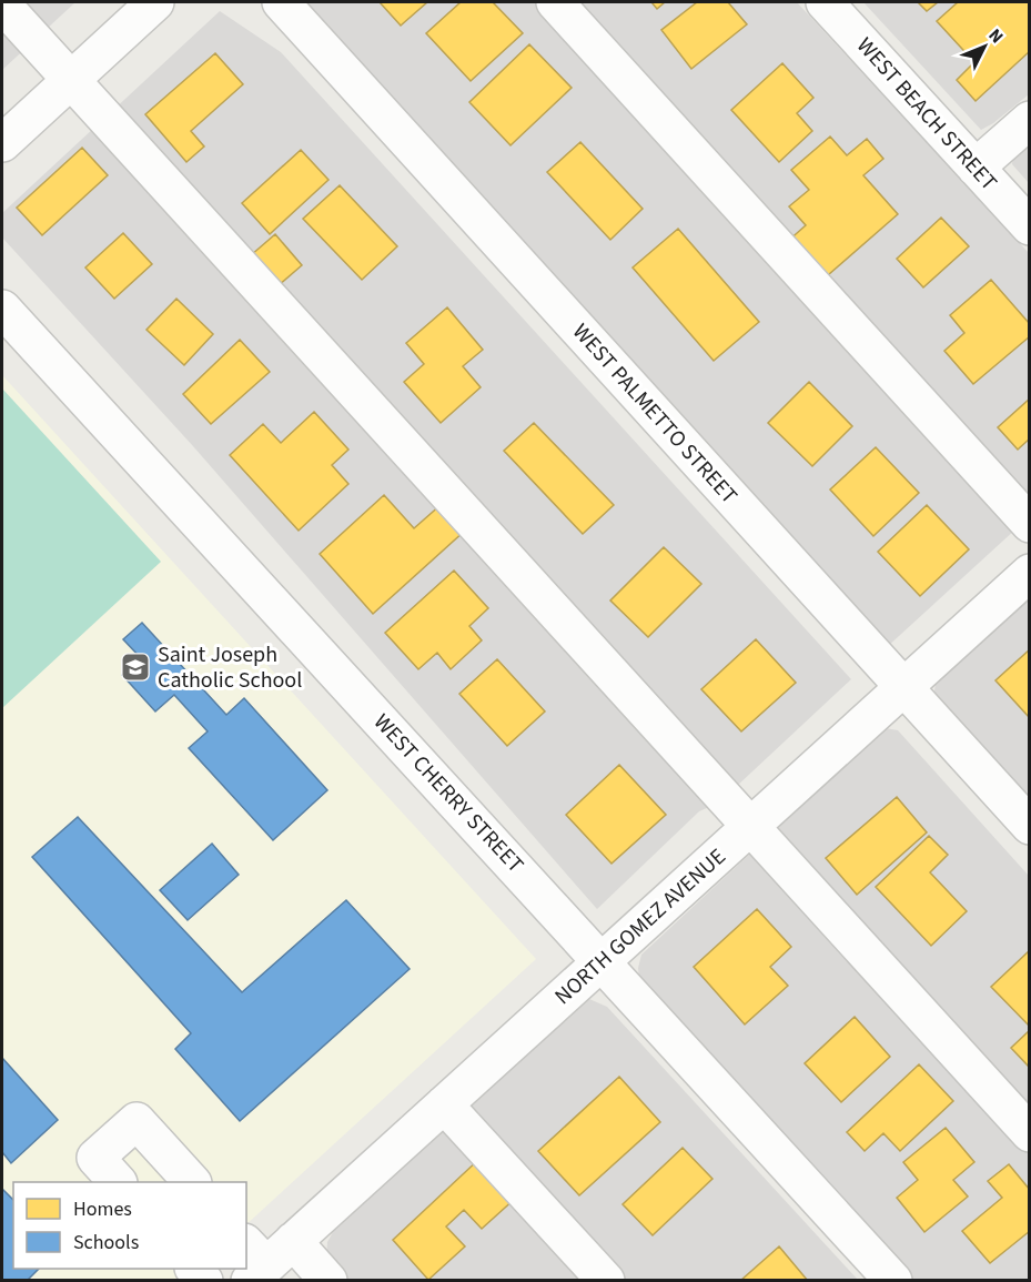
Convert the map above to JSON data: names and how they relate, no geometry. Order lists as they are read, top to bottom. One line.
{"streets":{"street":["WEST BEACH STREET","WEST PALMETTO STREET","WEST CHERRY STREET","NORTH GOMEZ AVENUE"]},"crossings":[["WEST PALMETTO STREET","NORTH GOMEZ AVENUE"],["WEST CHERRY STREET","NORTH GOMEZ AVENUE"]],"places":{"school or university":["Saint Joseph Catholic School"]},"legend":["Homes","Schools"],"north":"top right"}
